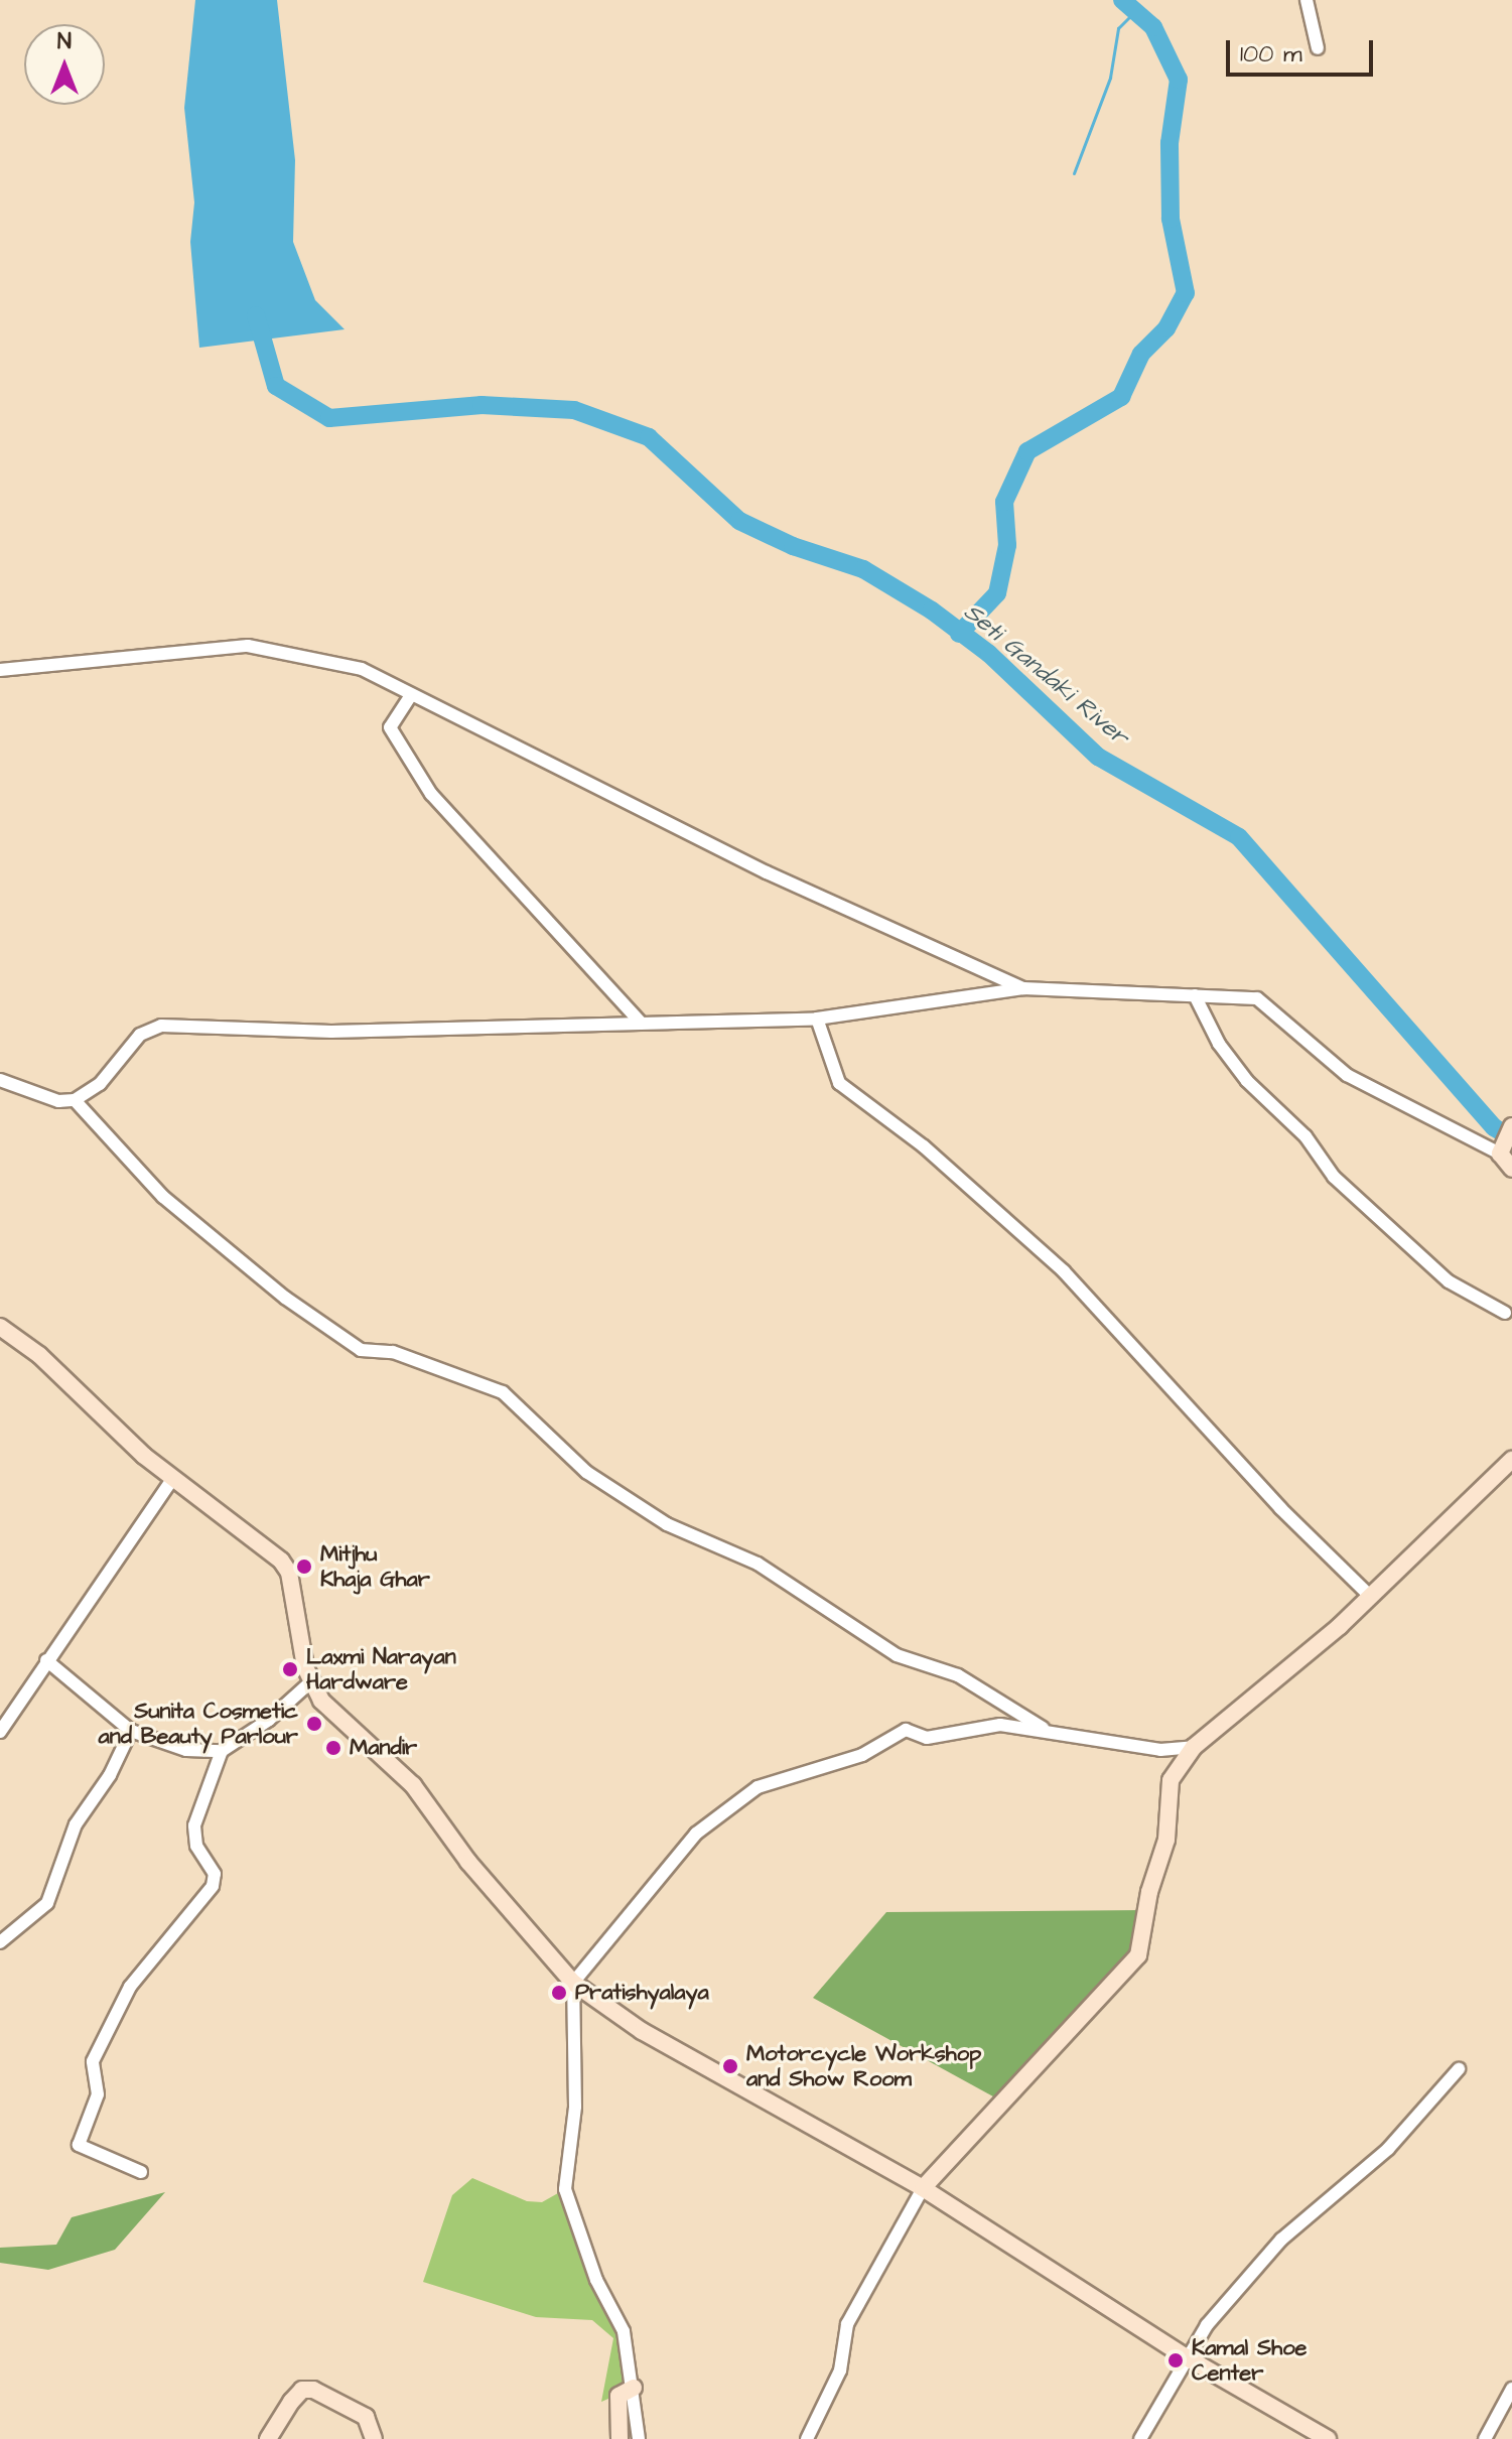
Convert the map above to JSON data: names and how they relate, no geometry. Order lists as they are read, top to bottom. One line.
{"water":["Seti Gandaki River"],"places":["Mitjhu Khaja Ghar","Laxmi Narayan Hardware","Sunita Cosmetic and Beauty Parlour","Mandir","Pratishyalaya","Motorcycle Workshop and Show Room","Kamal Shoe Center"],"scale_bar":"100 m","north":"top"}
